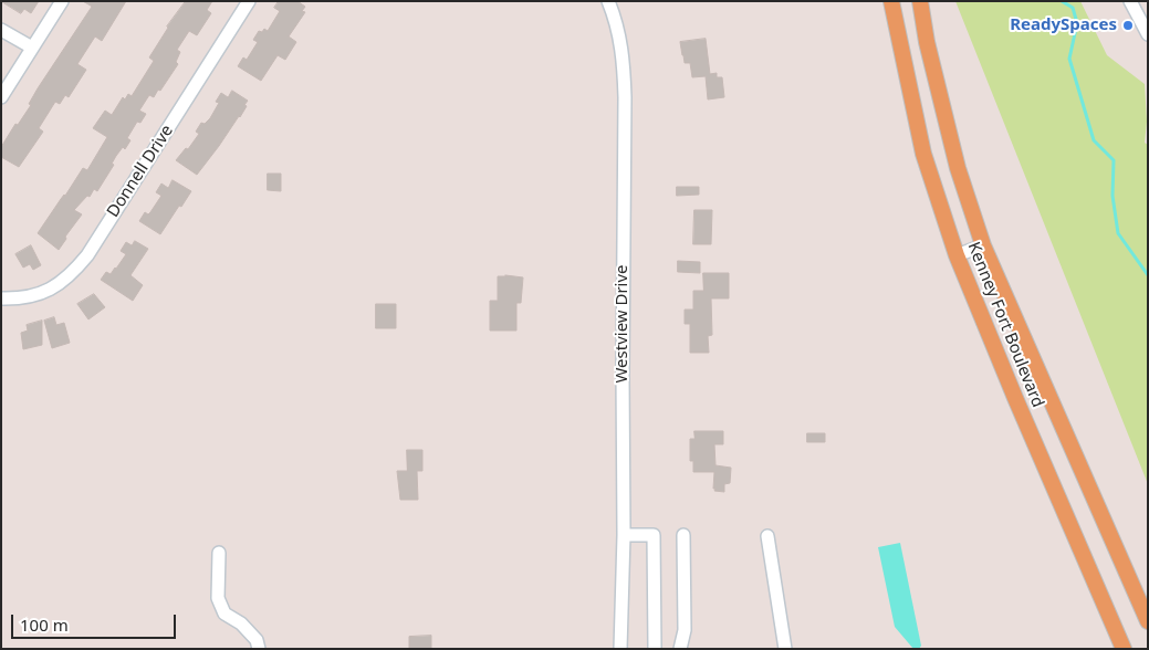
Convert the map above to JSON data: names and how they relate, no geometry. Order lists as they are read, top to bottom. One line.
{"streets":{"main road":["Kenney Fort Boulevard"],"street":["Donnell Drive","Westview Drive"]},"places":["ReadySpaces"],"scale_bar":"100 m"}
